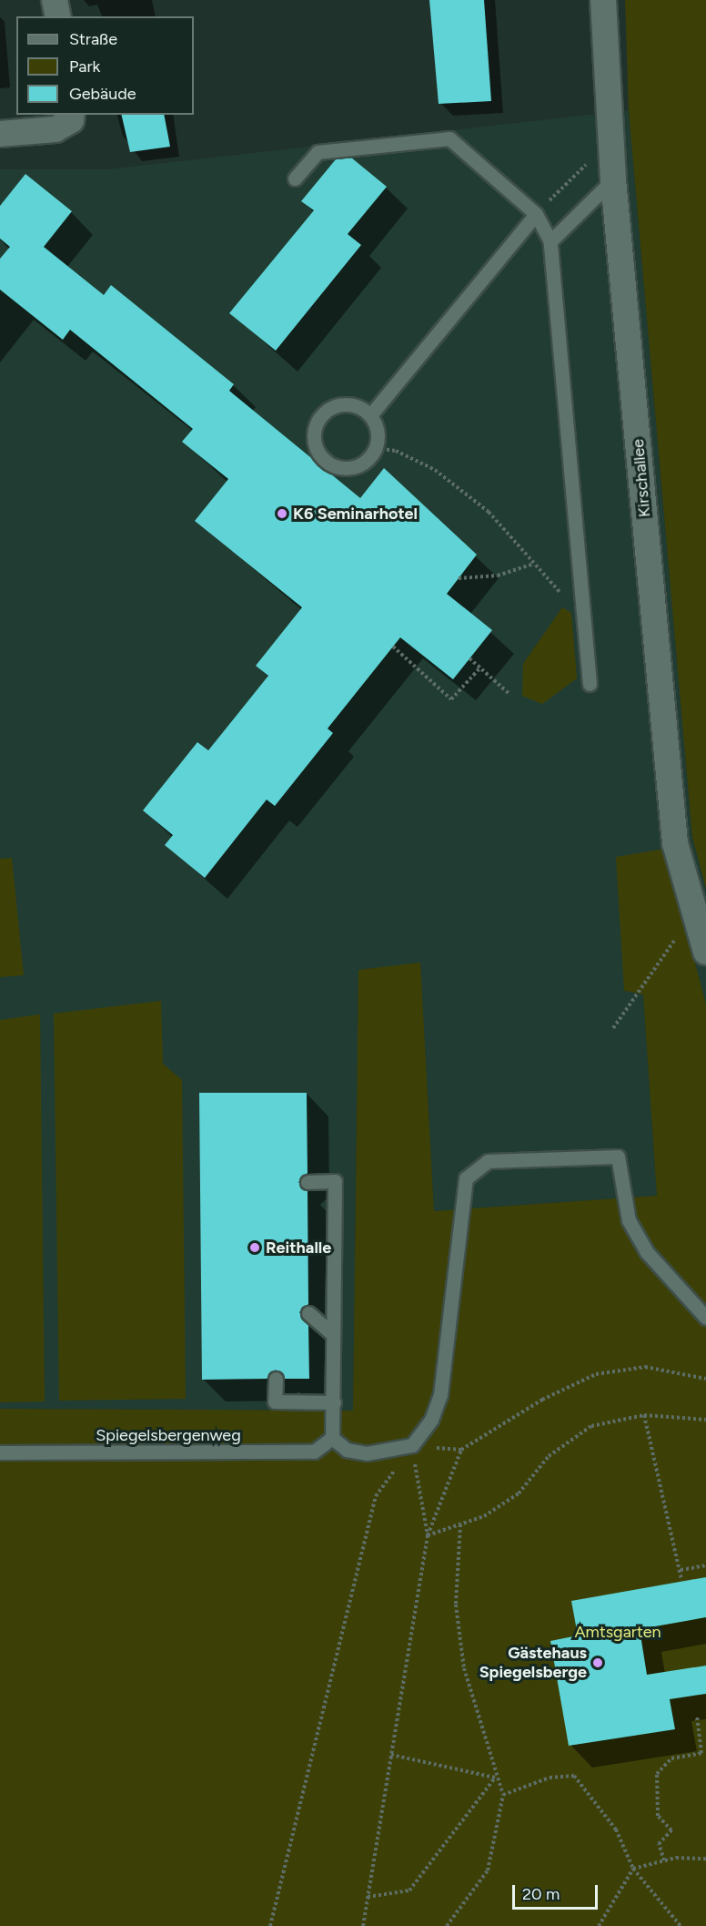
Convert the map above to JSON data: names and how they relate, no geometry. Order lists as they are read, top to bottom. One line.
{"streets":{"street":["Kirschallee"],"lane":["Spiegelsbergenweg"]},"parks":["Amtsgarten"],"places":["K6 Seminarhotel","Reithalle","Gästehaus Spiegelsberge"],"legend":["Straße","Park","Gebäude"],"scale_bar":"20 m"}
